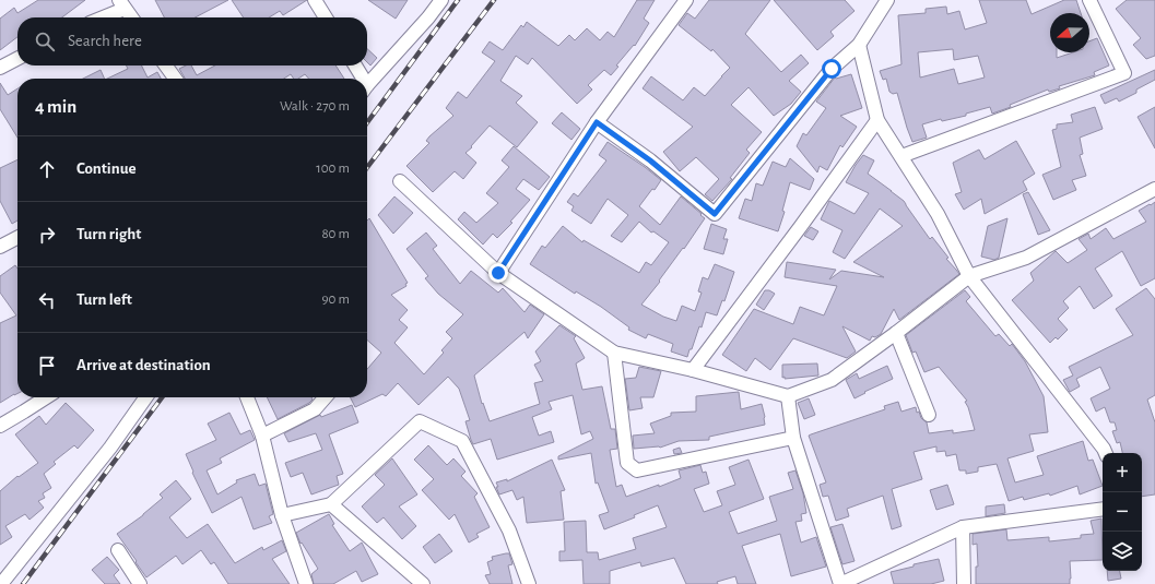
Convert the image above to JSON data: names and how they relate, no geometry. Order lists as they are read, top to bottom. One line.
{"north":"left","page":{"search":"Search here","heading":["4 min","Walk · 270 m"],"list":[["Continue","100 m"],["Turn right","80 m"],["Turn left","90 m"],"Arrive at destination"],"map_buttons":["+","−"]}}
